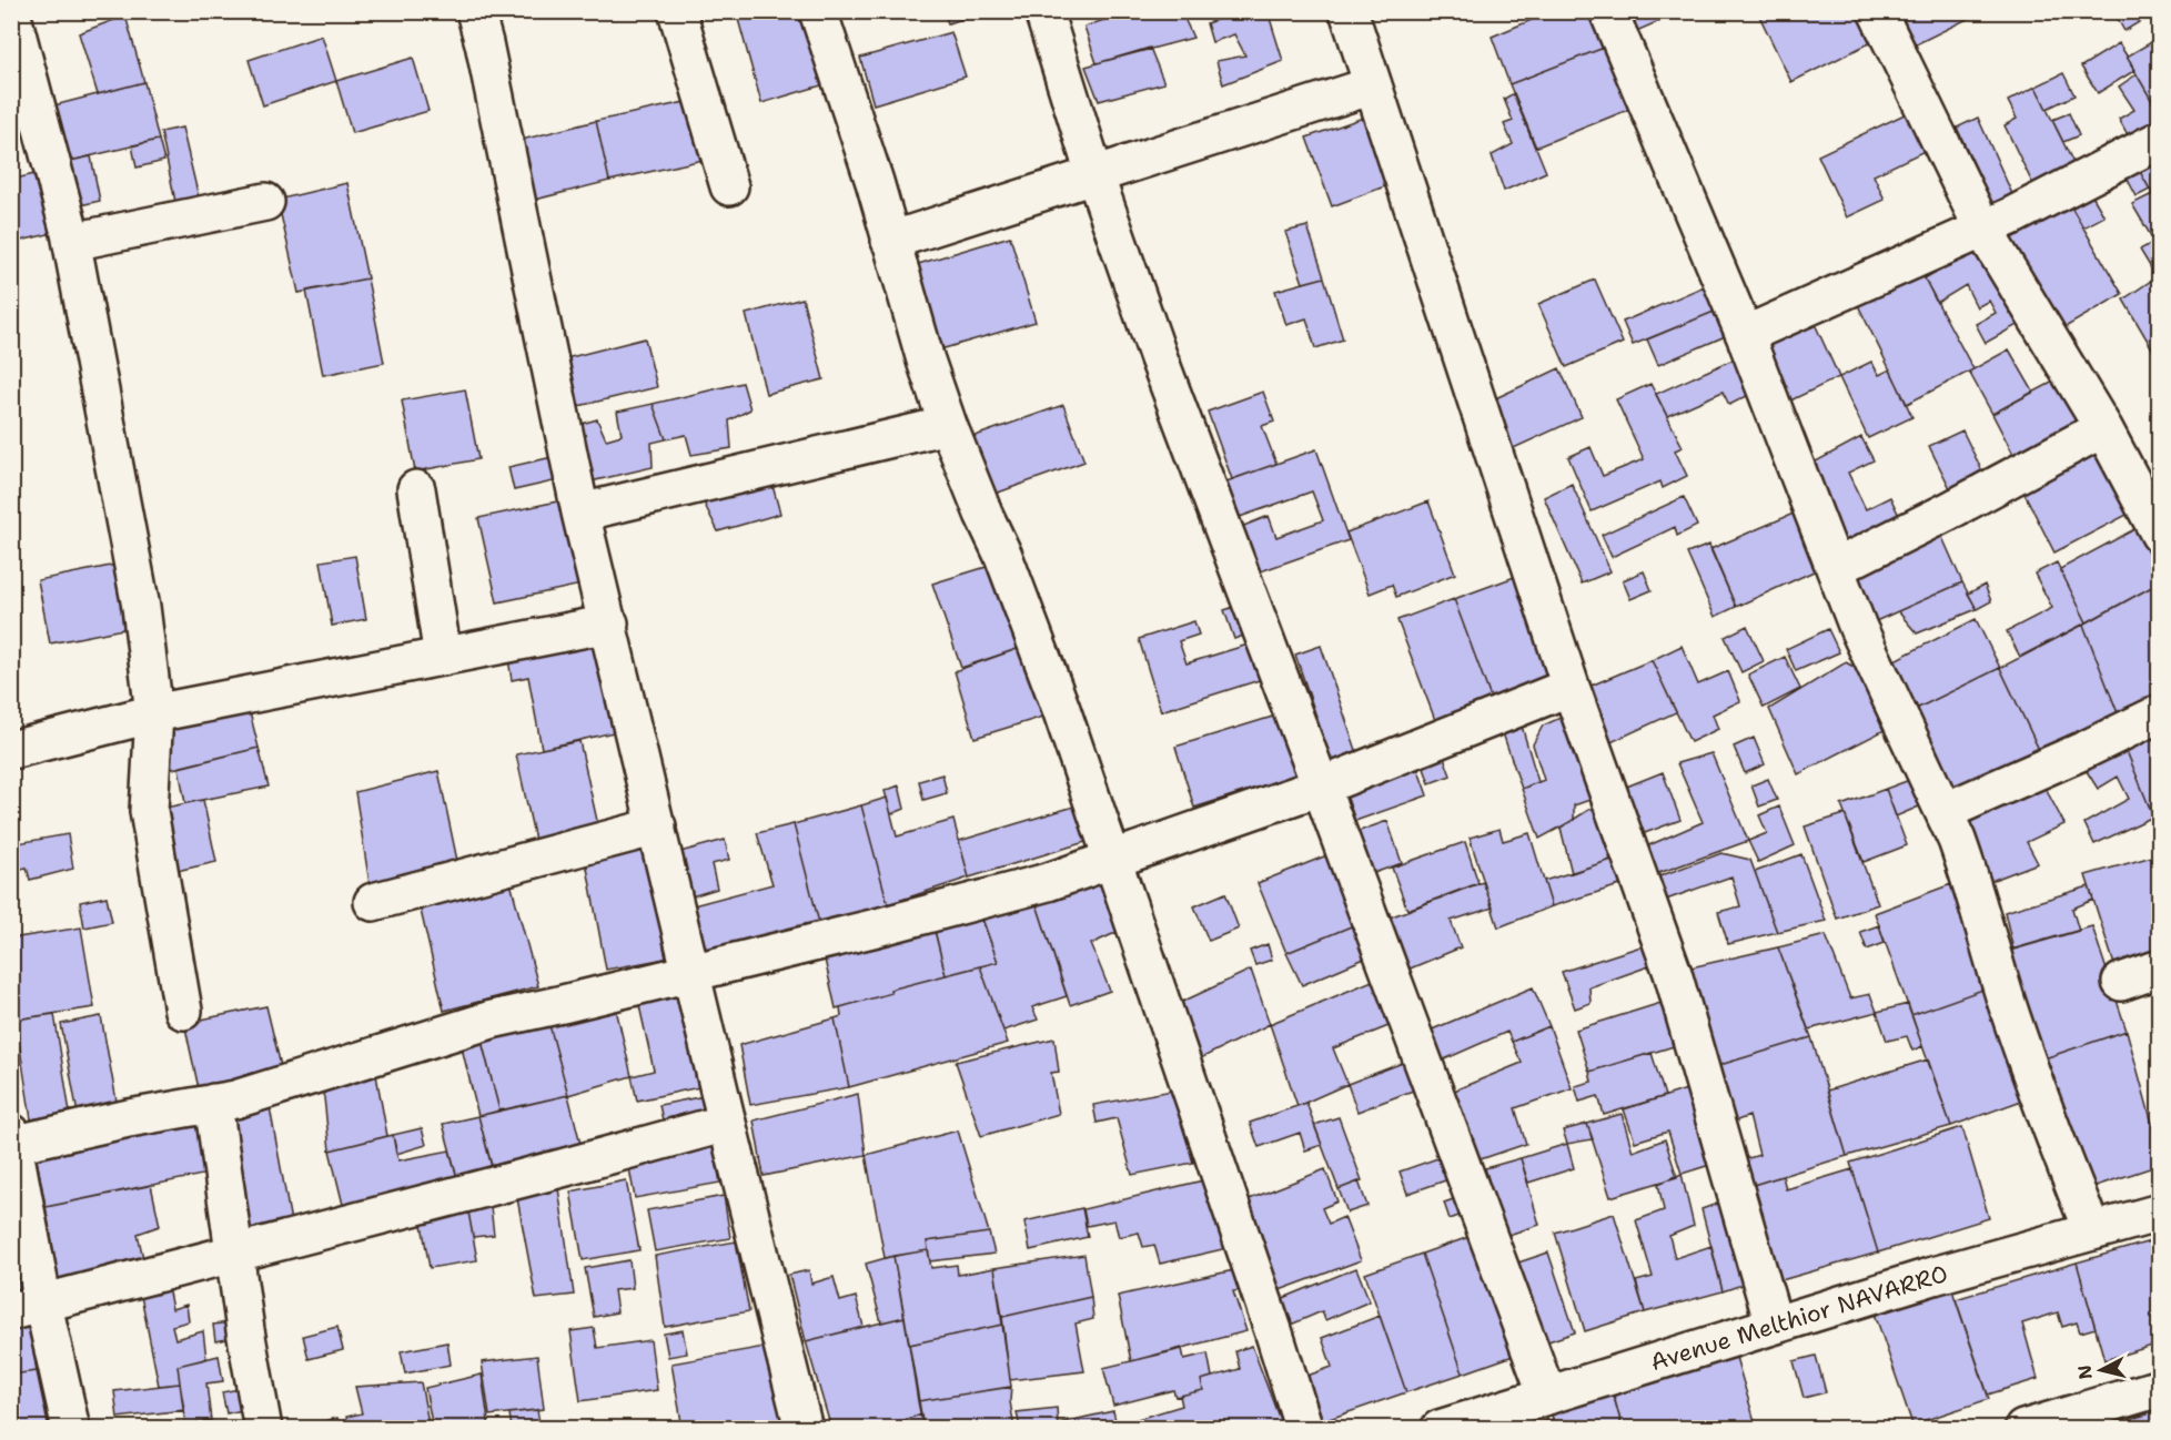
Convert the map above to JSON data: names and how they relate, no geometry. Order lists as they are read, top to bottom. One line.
{"streets":{"street":["Avenue Melthior NAVARRO"]},"north":"left"}
